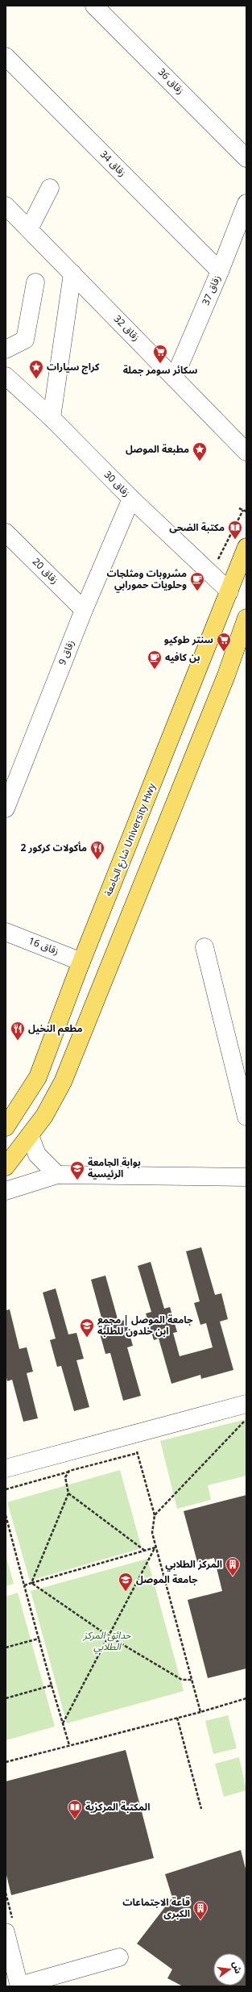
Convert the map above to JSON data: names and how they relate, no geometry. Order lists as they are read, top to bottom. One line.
{"streets":{"main road":["شارع الجامعة University Hwy"],"street":["زقاق 36","زقاق 34","زقاق 37","زقاق 32","زقاق 30","زقاق 20","زقاق 9","زقاق 16"]},"crossings":[["زقاق 34","زقاق 37"],["زقاق 37","زقاق 32"],["زقاق 30","زقاق 9"],["زقاق 30","شارع الجامعة University Hwy"],["زقاق 20","زقاق 9"],["شارع الجامعة University Hwy","زقاق 16"]],"parks":["حدائق المركز الطلابي"],"places":{"supermarket":["سكائر سومر جملة","سنتر طوكيو"],"place":["كراج سيارات","مطبعة الموصل"],"library":["مكتبة الضحى","المكتبة المركزية"],"cafe":["مشروبات ومثلجات وحلويات حمورابي","بن كافيه"],"restaurant":["مأكولات كركور 2","مطعم النخيل"],"school or university":["بوابة الجامعة الرئيسية","جامعة الموصل | مجمع ابن خلدون للطلبة","جامعة الموصل"],"building":["المركز الطلابي","قاعة الاجتماعات الكبرى"]},"north":"right"}
